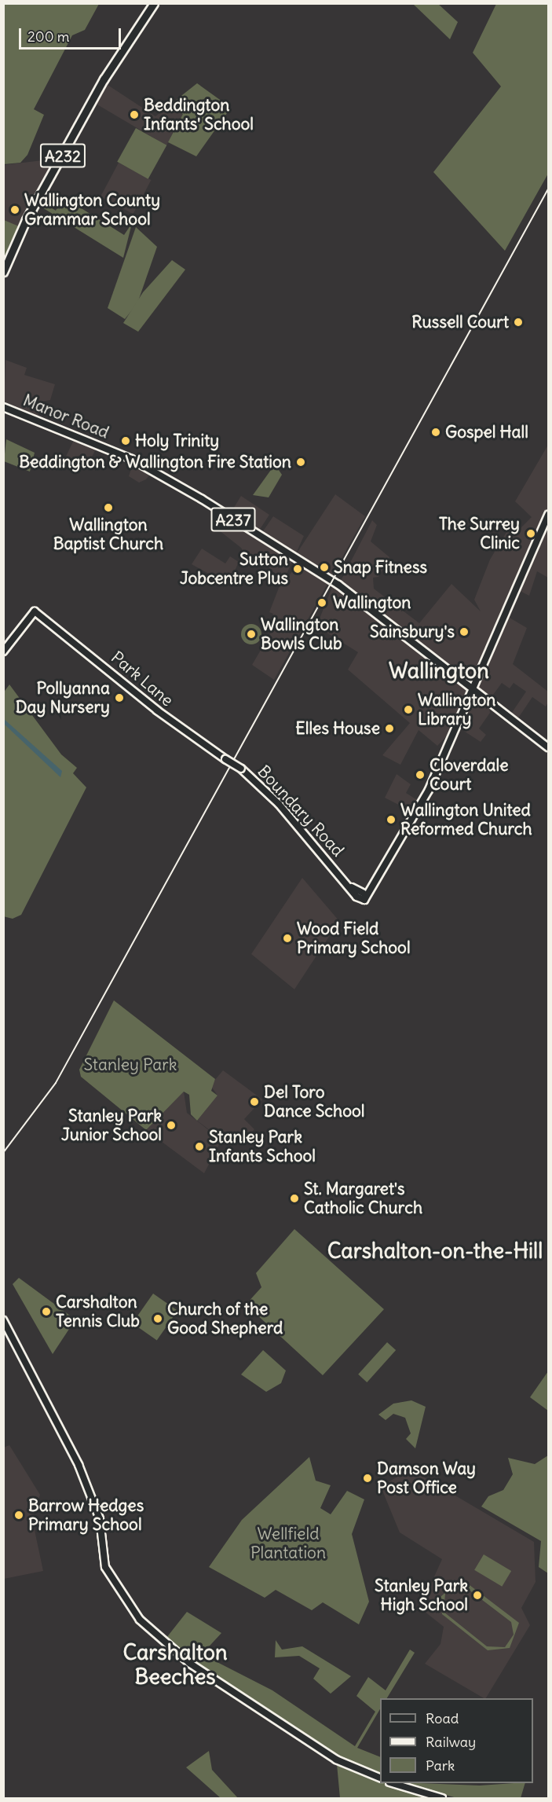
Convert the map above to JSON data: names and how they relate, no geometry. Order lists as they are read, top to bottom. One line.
{"streets":{"highway":["A232"],"main road":["Manor Road","A237","Park Lane","Boundary Road"]},"crossings":[["Manor Road","A237"],["Manor Road","Boundary Road"],["A237","Boundary Road"],["Park Lane","Boundary Road"]],"districts":["Wallington","Carshalton-on-the-Hill","Carshalton Beeches"],"parks":["Stanley Park","Wellfield Plantation"],"places":["Beddington Infants' School","Wallington County Grammar School","Russell Court","Gospel Hall","Holy Trinity","Beddington & Wallington Fire Station","Wallington Baptist Church","The Surrey Clinic","Snap Fitness","Sutton Jobcentre Plus","Wallington","Sainsbury's","Wallington Bowls Club","Pollyanna Day Nursery","Wallington Library","Elles House","Cloverdale Court","Wallington United Reformed Church","Wood Field Primary School","Del Toro Dance School","Stanley Park Junior School","Stanley Park Infants School","St. Margaret's Catholic Church","Carshalton Tennis Club","Church of the Good Shepherd","Damson Way Post Office","Barrow Hedges Primary School","Stanley Park High School"],"legend":["Road","Railway","Park"],"scale_bar":"200 m"}
